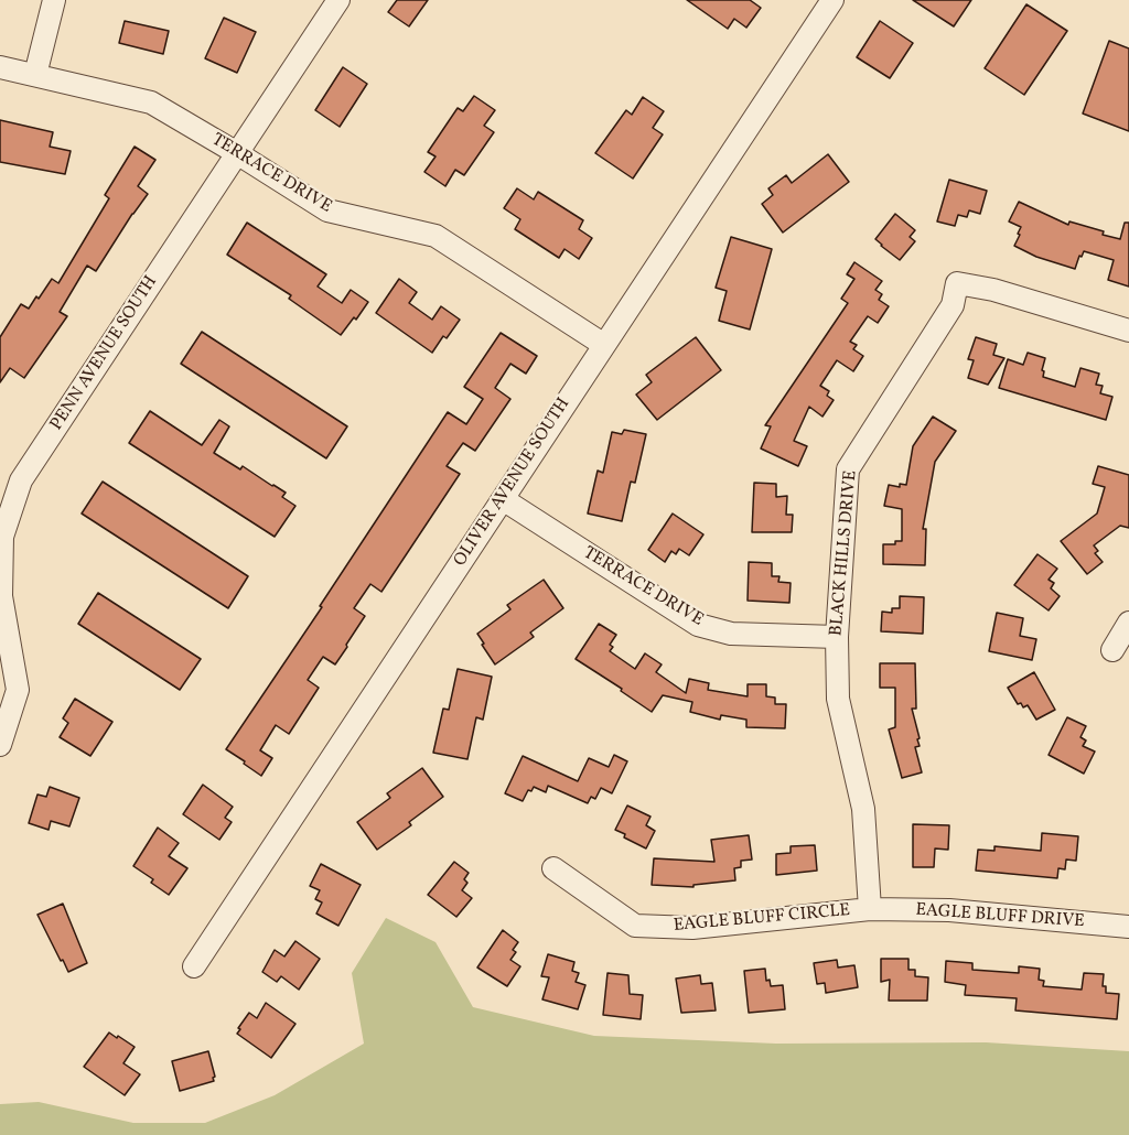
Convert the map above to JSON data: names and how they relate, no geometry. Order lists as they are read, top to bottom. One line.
{"streets":{"street":["TERRACE DRIVE","PENN AVENUE SOUTH","OLIVER AVENUE SOUTH","BLACK HILLS DRIVE","EAGLE BLUFF DRIVE","EAGLE BLUFF CIRCLE"]},"crossings":[["TERRACE DRIVE","PENN AVENUE SOUTH"],["TERRACE DRIVE","OLIVER AVENUE SOUTH"],["TERRACE DRIVE","BLACK HILLS DRIVE"],["BLACK HILLS DRIVE","EAGLE BLUFF DRIVE"],["BLACK HILLS DRIVE","EAGLE BLUFF CIRCLE"],["EAGLE BLUFF DRIVE","EAGLE BLUFF CIRCLE"]]}
